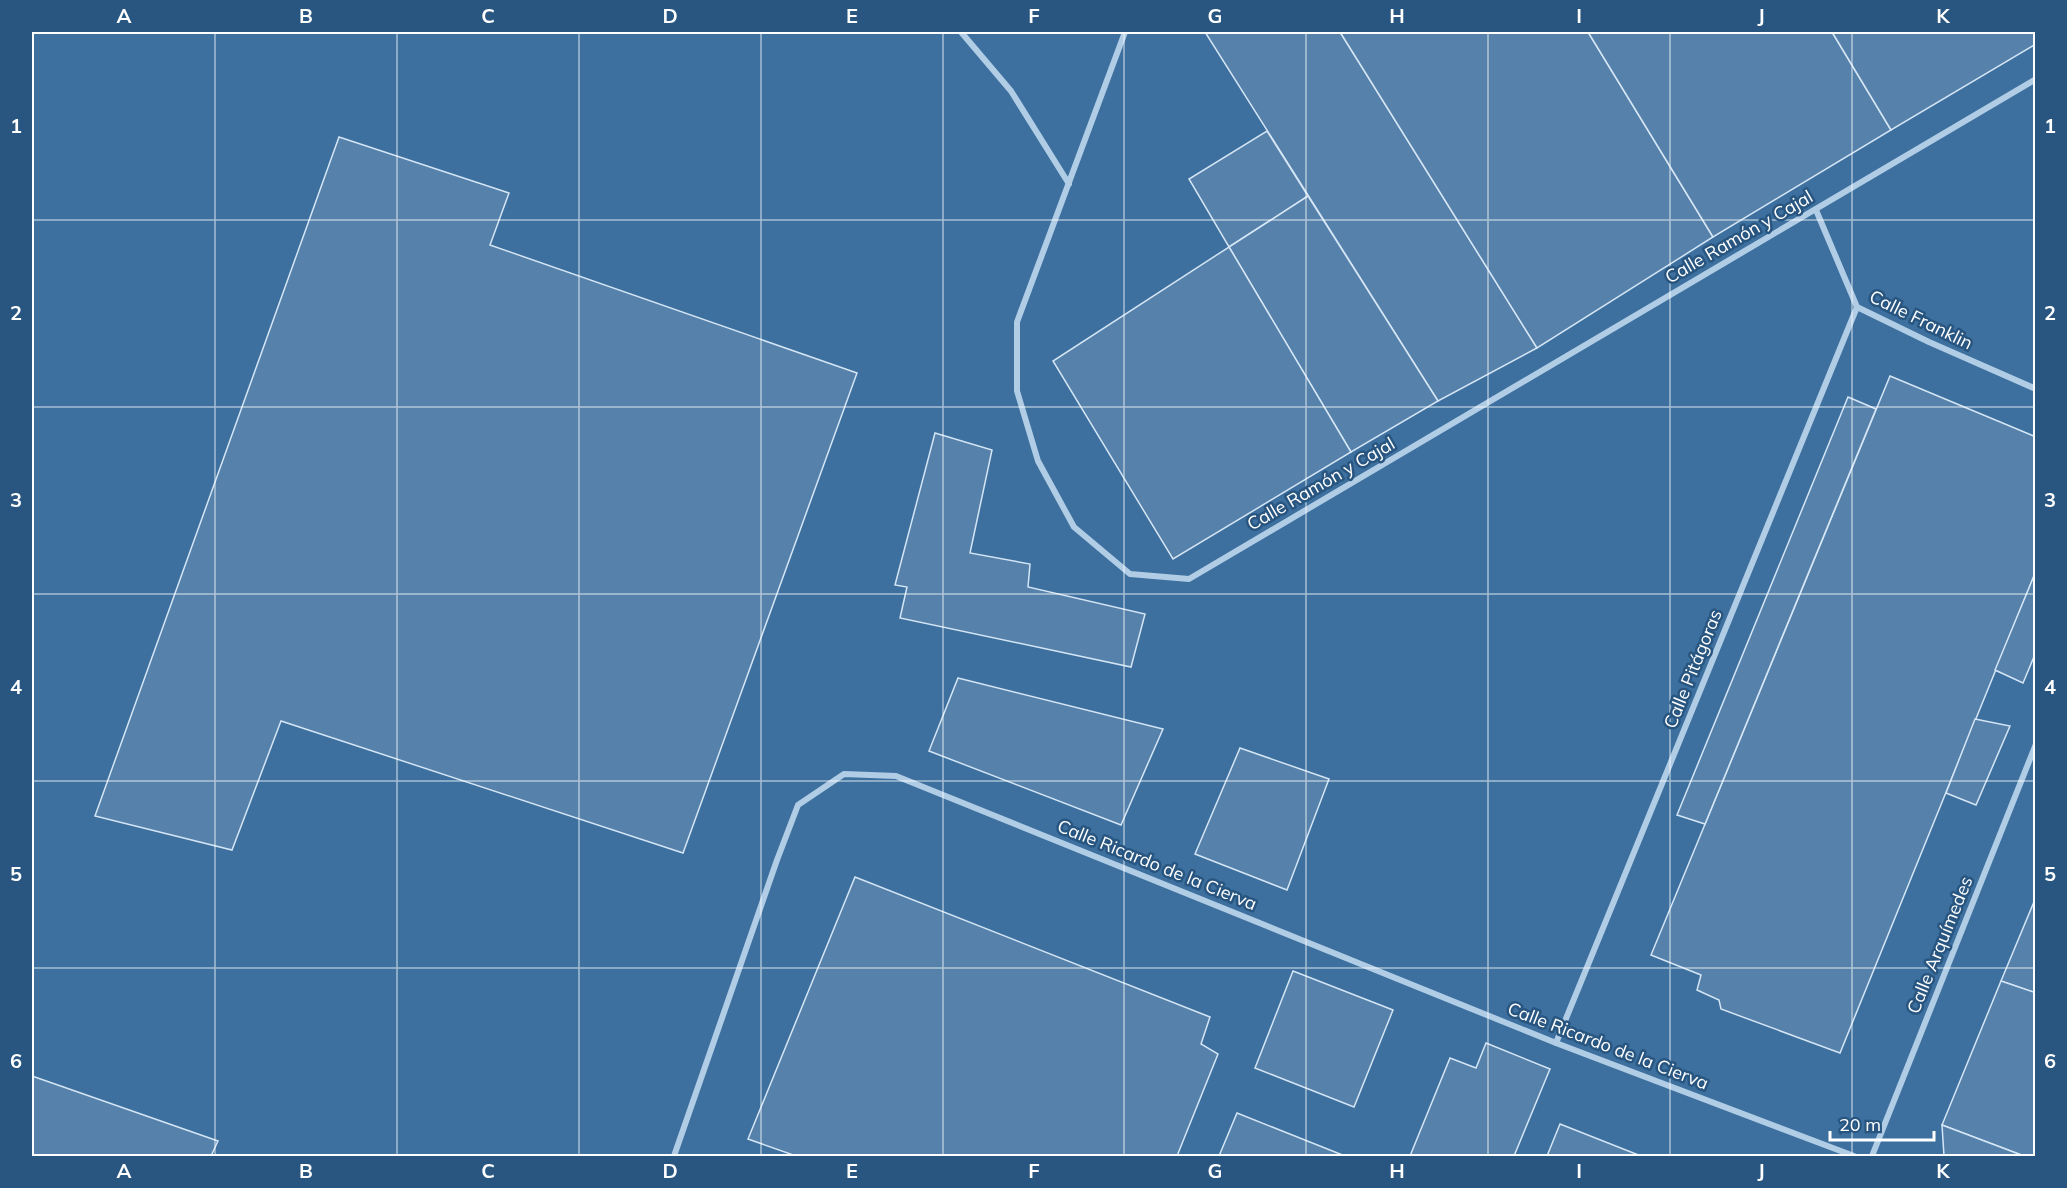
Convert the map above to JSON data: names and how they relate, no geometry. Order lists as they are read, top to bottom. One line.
{"streets":{"street":["Calle Ramón y Cajal","Calle Franklin","Calle Pitágoras","Calle Ricardo de la Cierva","Calle Arquímedes"]},"crossings":[["Calle Ramón y Cajal","Calle Franklin"],["Calle Franklin","Calle Pitágoras"],["Calle Pitágoras","Calle Ricardo de la Cierva"]],"scale_bar":"20 m","grid":{"columns":["A","B","C","D","E","F","G","H","I","J","K"],"rows":["1","2","3","4","5","6"]}}
